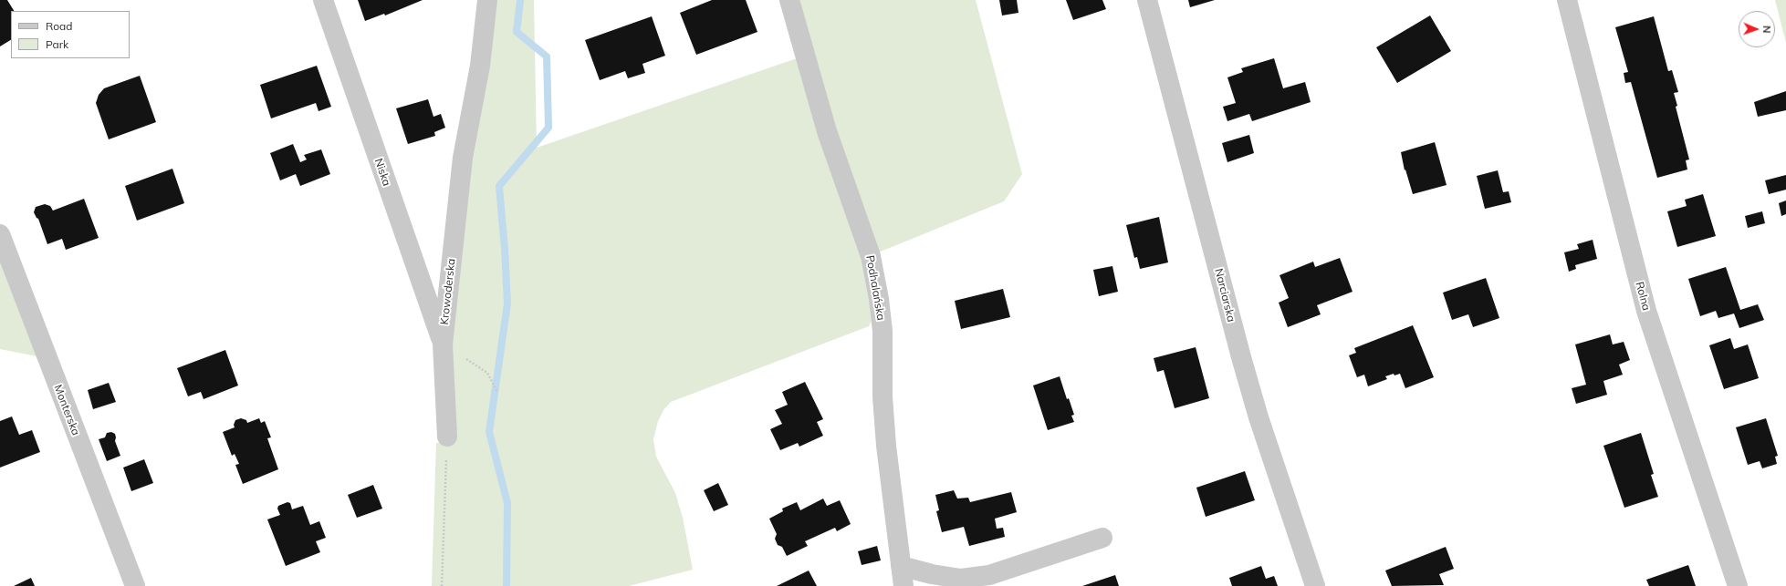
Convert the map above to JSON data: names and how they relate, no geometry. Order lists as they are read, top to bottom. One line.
{"streets":{"street":["Niska","Podhalańska","Krowoderska","Narciarska","Rolna","Monterska"]},"crossings":[["Niska","Krowoderska"]],"legend":["Road","Park"],"north":"right"}
